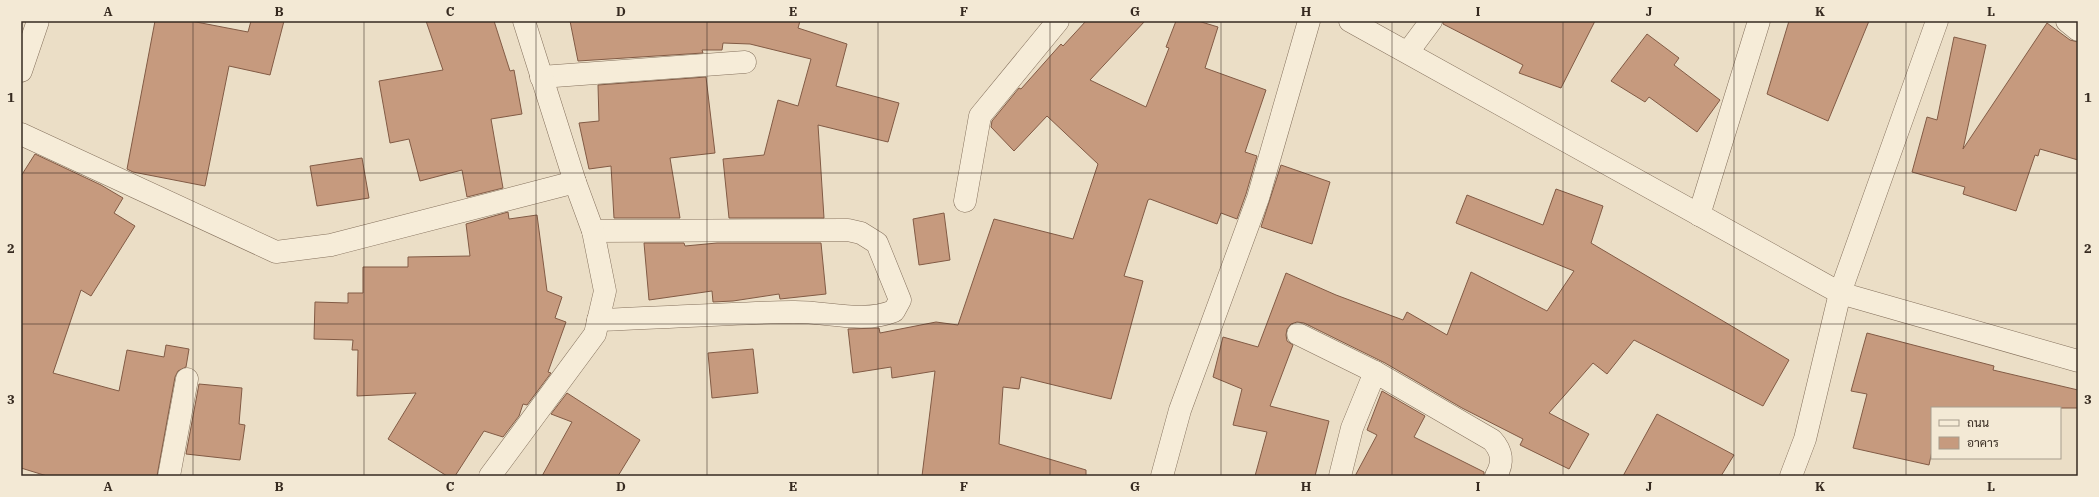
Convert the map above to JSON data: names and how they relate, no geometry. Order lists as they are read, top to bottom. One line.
{"legend":["ถนน","อาคาร"],"grid":{"columns":["A","B","C","D","E","F","G","H","I","J","K","L"],"rows":["1","2","3"]}}
